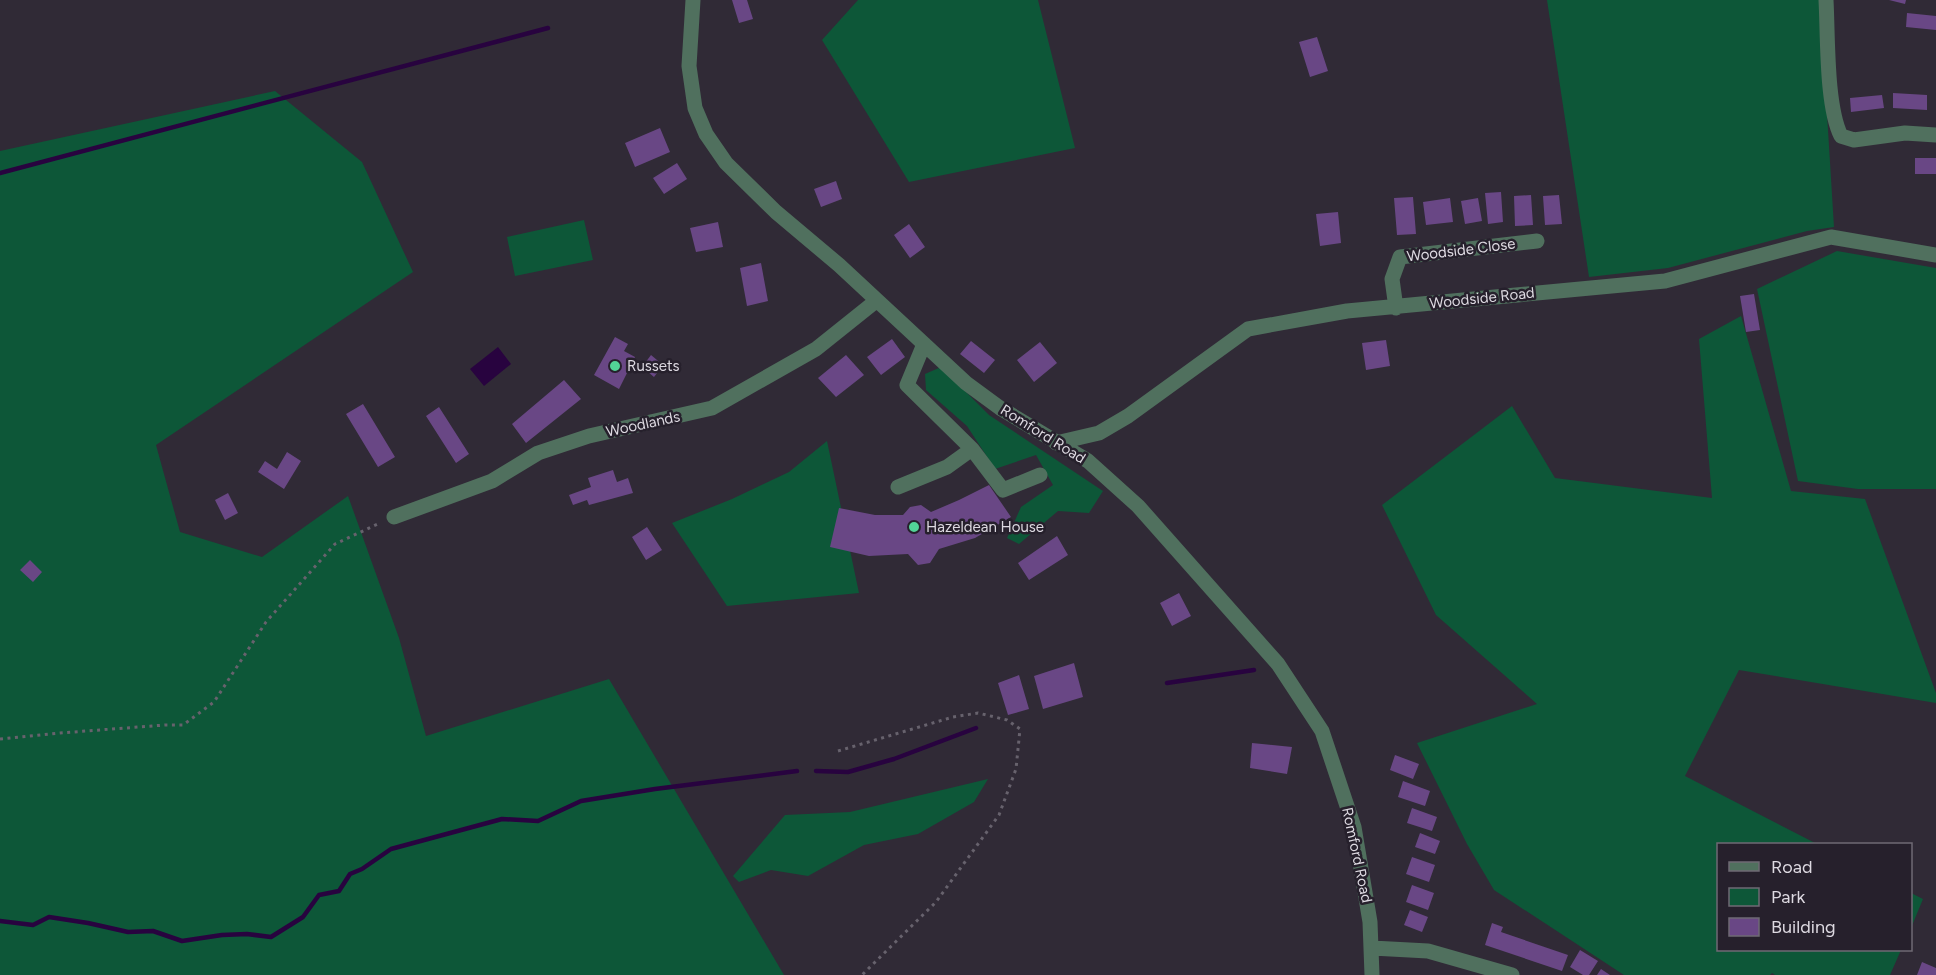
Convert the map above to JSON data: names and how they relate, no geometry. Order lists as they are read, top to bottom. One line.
{"streets":{"street":["Woodside Close","Woodside Road","Woodlands","Romford Road"]},"crossings":[["Woodside Close","Woodside Road"],["Woodside Road","Romford Road"],["Woodlands","Romford Road"]],"places":["Russets","Hazeldean House"],"legend":["Road","Park","Building"]}
